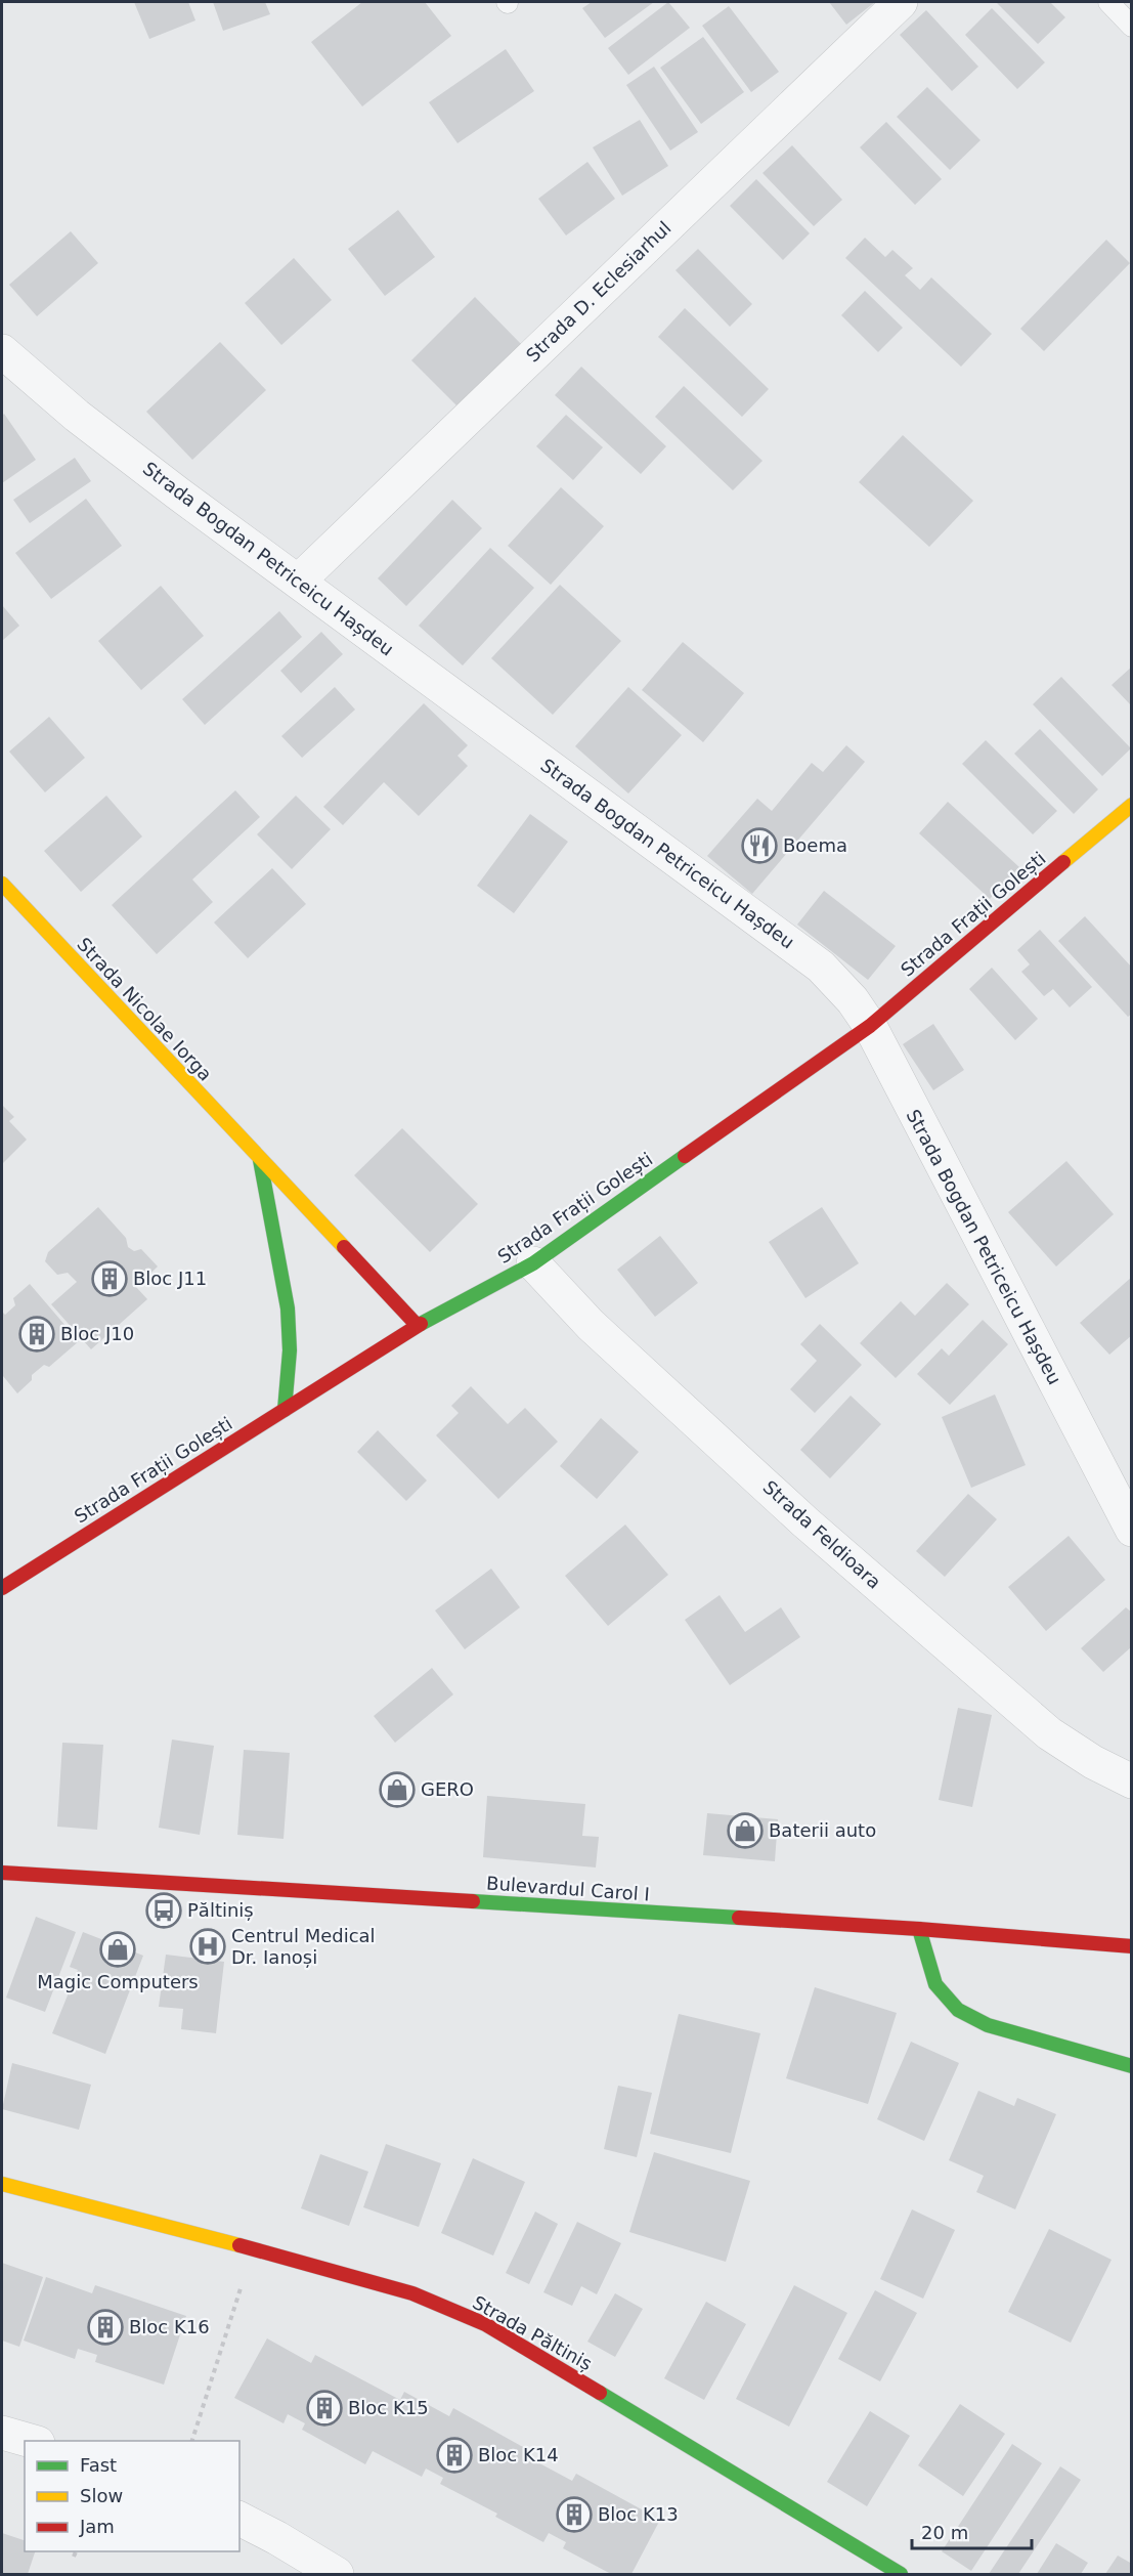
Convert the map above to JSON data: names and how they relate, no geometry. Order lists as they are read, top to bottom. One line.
{"streets":{"street":["Strada D. Eclesiarhul","Strada Bogdan Petriceicu Hașdeu","Strada Frații Golești","Strada Nicolae Iorga","Strada Feldioara","Bulevardul Carol I","Strada Păltiniș"]},"crossings":[["Strada D. Eclesiarhul","Strada Bogdan Petriceicu Hașdeu"],["Strada Bogdan Petriceicu Hașdeu","Strada Frații Golești"],["Strada Frații Golești","Strada Nicolae Iorga"],["Strada Frații Golești","Strada Feldioara"]],"places":{"restaurant":["Boema"],"building":["Bloc J11","Bloc J10","Bloc K16","Bloc K15","Bloc K14","Bloc K13"],"shop":["GERO","Baterii auto","Magic Computers"],"bus stop":["Păltiniș"],"hospital":["Centrul Medical Dr. Ianoși"]},"legend":["Fast","Slow","Jam"],"scale_bar":"20 m"}
